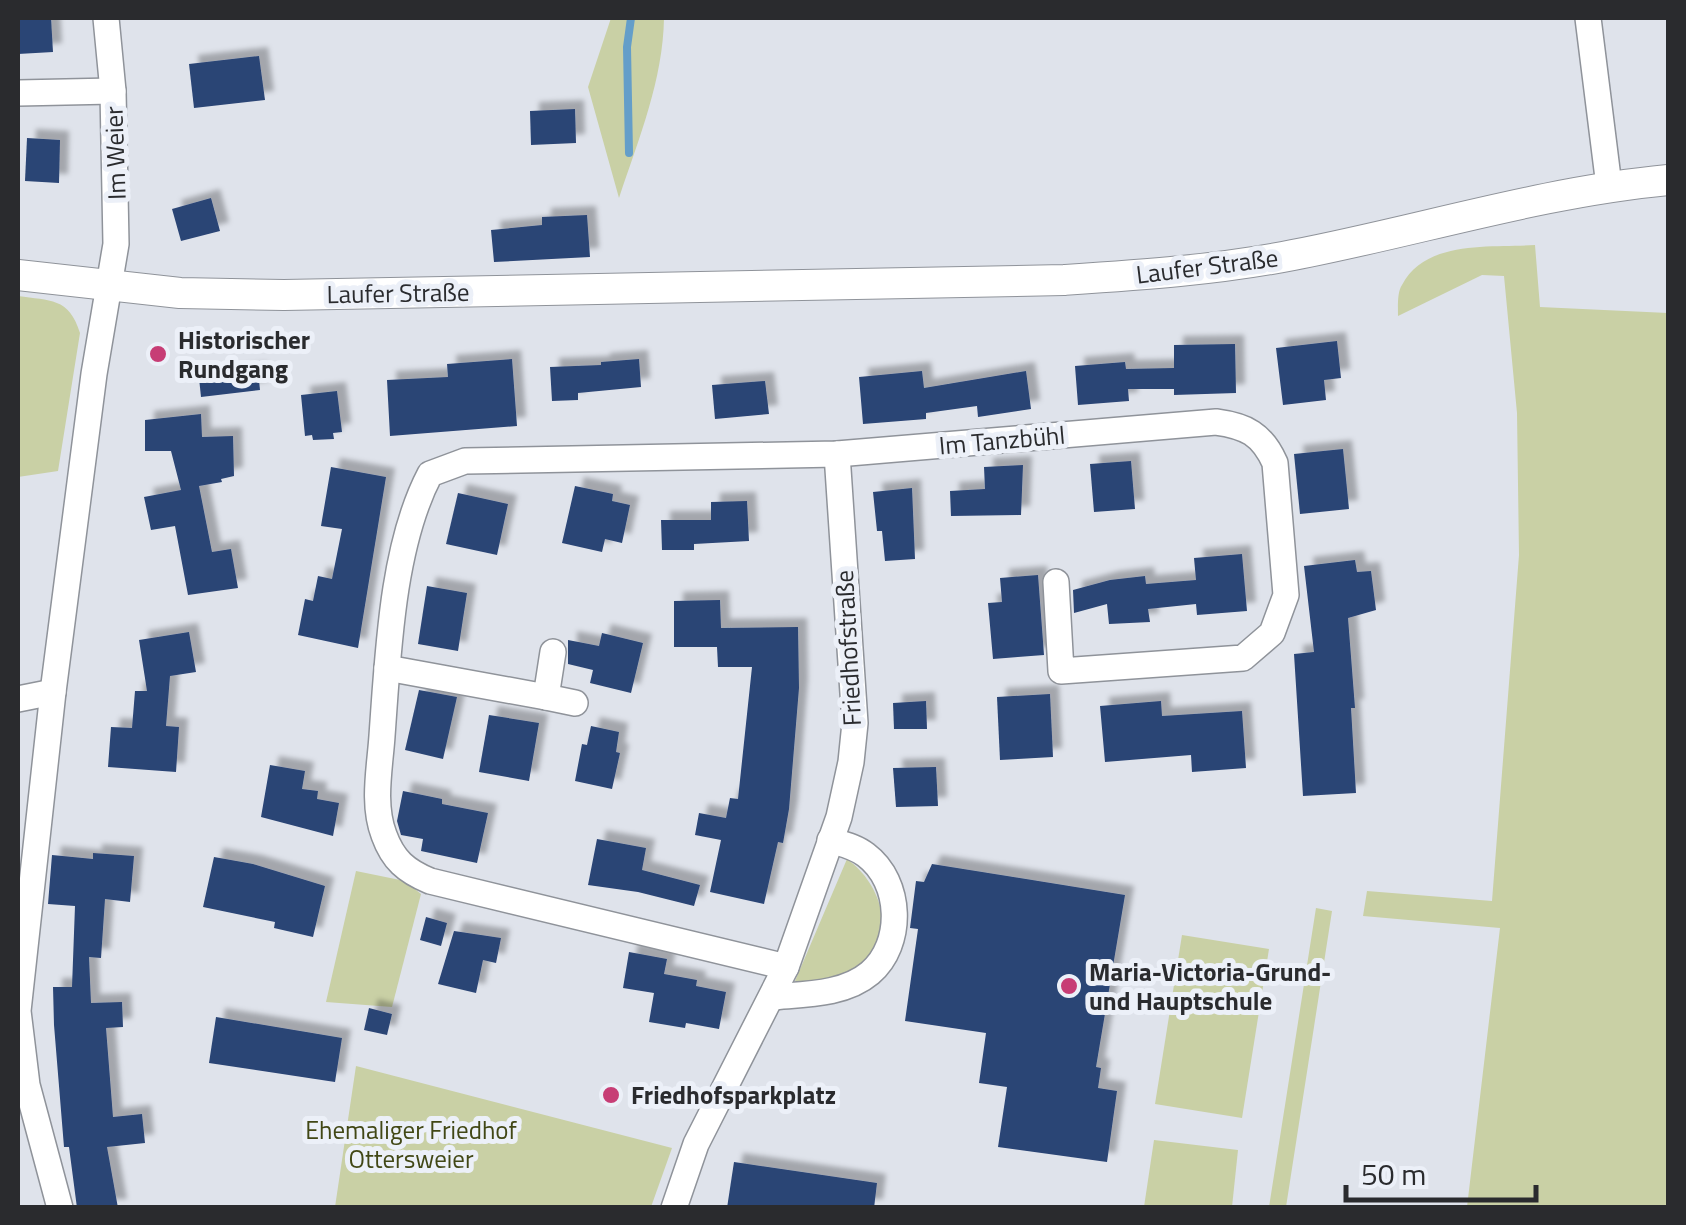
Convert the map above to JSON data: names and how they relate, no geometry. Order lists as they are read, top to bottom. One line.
{"streets":{"main road":["Laufer Straße"],"street":["Im Weier","Im Tanzbühl","Friedhofstraße"]},"crossings":[["Im Weier","Laufer Straße"],["Im Tanzbühl","Friedhofstraße"]],"parks":["Ehemaliger Friedhof Ottersweier"],"places":["Historischer Rundgang","Maria-Victoria-Grund- und Hauptschule","Friedhofsparkplatz"],"scale_bar":"50 m"}
